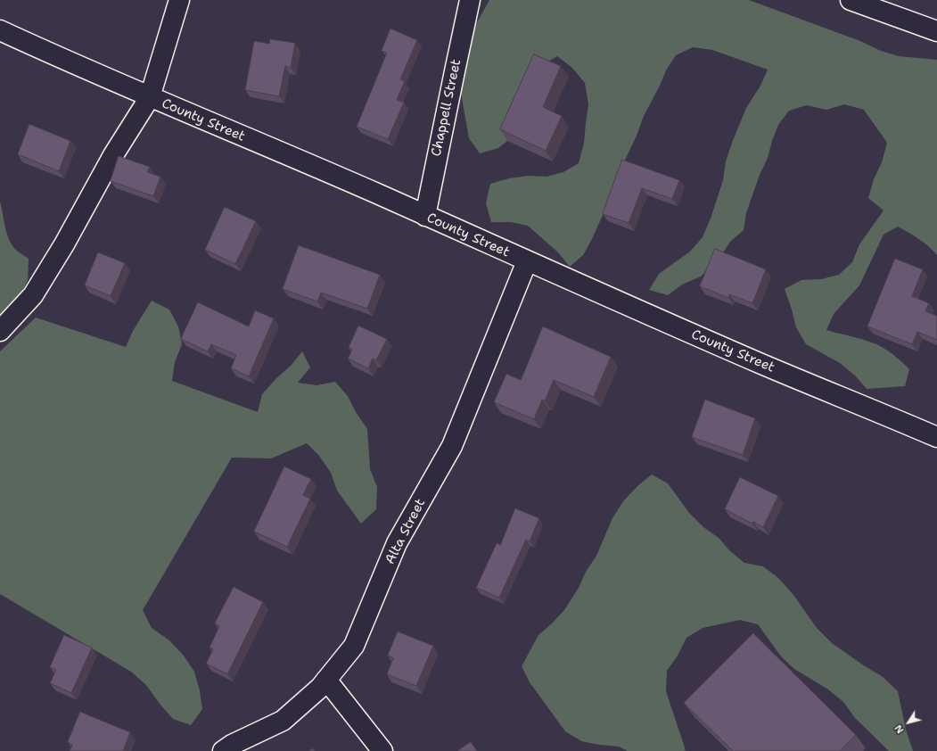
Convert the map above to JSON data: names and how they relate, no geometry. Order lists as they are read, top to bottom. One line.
{"streets":{"street":["Chappell Street","County Street","Alta Street"]},"crossings":[["Chappell Street","County Street"],["County Street","Alta Street"]],"north":"bottom left"}
